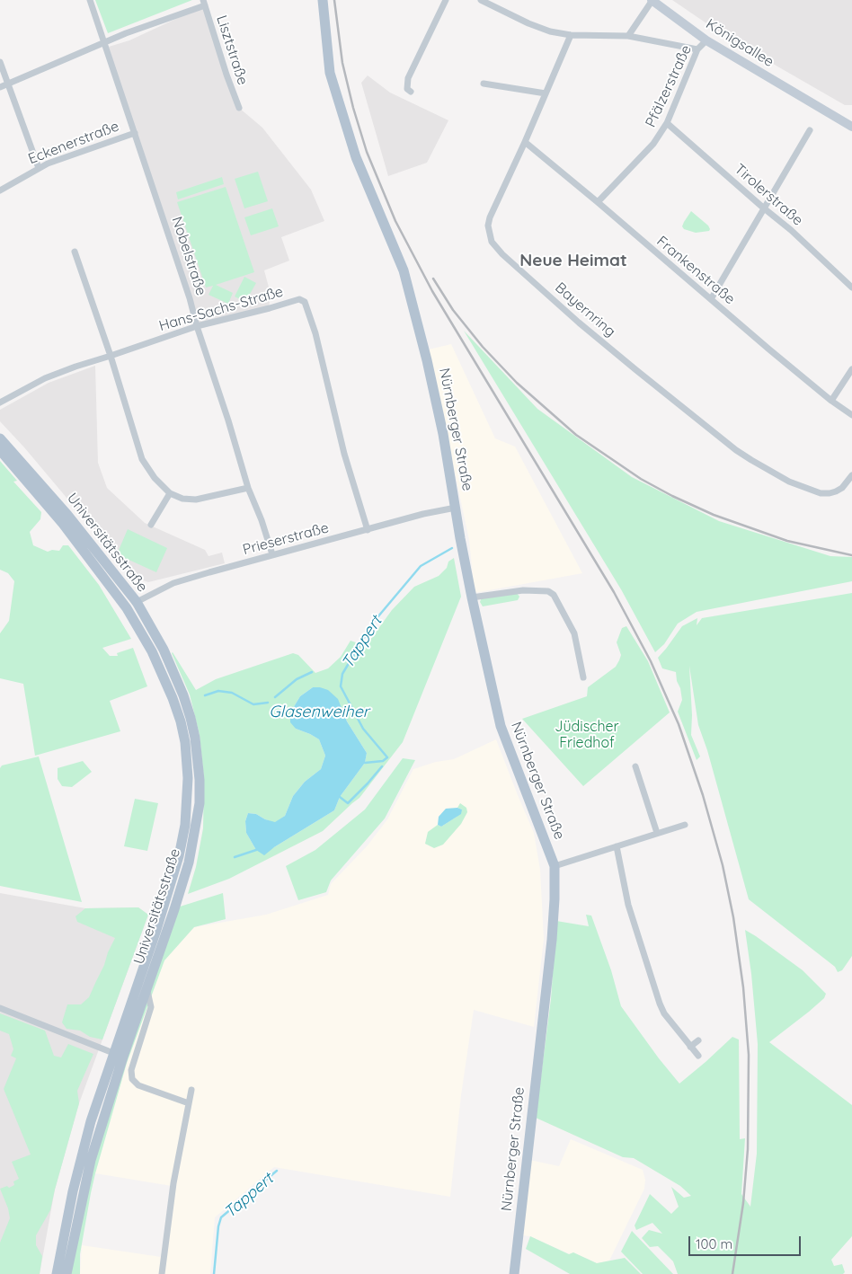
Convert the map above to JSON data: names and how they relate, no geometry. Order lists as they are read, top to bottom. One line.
{"streets":{"main road":["Königsallee","Nürnberger Straße","Universitätsstraße"],"street":["Lisztstraße","Pfälzerstraße","Eckenerstraße","Tirolerstraße","Nobelstraße","Frankenstraße","Hans-Sachs-Straße","Bayernring","Prieserstraße"]},"crossings":[["Königsallee","Pfälzerstraße"],["Königsallee","Bayernring"],["Pfälzerstraße","Tirolerstraße"],["Pfälzerstraße","Frankenstraße"],["Eckenerstraße","Nobelstraße"],["Nobelstraße","Hans-Sachs-Straße"],["Nobelstraße","Prieserstraße"],["Frankenstraße","Bayernring"],["Hans-Sachs-Straße","Prieserstraße"],["Nürnberger Straße","Prieserstraße"],["Prieserstraße","Universitätsstraße"]],"districts":["Neue Heimat"],"water":["Tappert","Glasenweiher"],"parks":["Jüdischer Friedhof"],"scale_bar":"100 m"}
